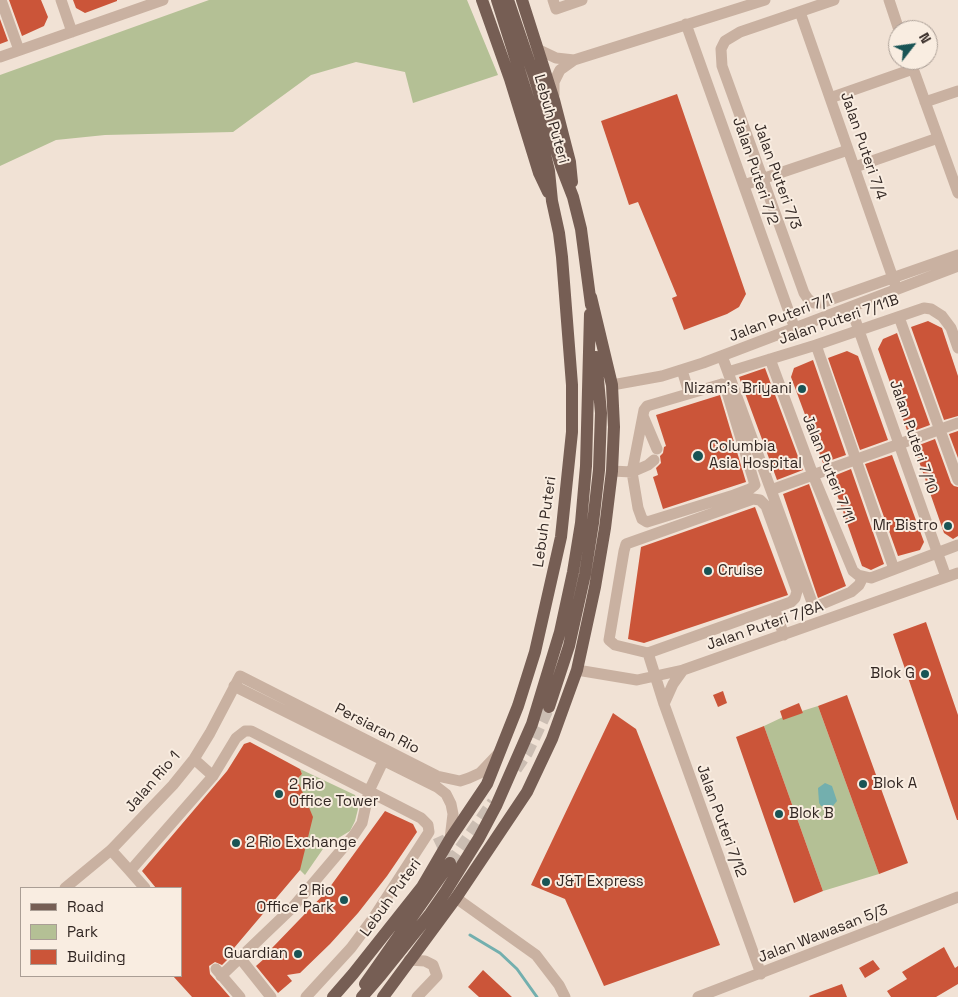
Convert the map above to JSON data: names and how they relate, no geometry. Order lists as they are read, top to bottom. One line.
{"streets":{"main road":["Lebuh Puteri"],"street":["Jalan Puteri 7/4","Jalan Puteri 7/2","Jalan Puteri 7/3","Jalan Puteri 7/1","Jalan Puteri 7/11B","Jalan Puteri 7/10","Jalan Puteri 7/11","Jalan Puteri 7/8A","Persiaran Rio","Jalan Rio 1","Jalan Puteri 7/12","Jalan Wawasan 5/3"]},"crossings":[["Lebuh Puteri","Persiaran Rio"],["Jalan Puteri 7/4","Jalan Puteri 7/3"],["Jalan Puteri 7/4","Jalan Puteri 7/1"],["Jalan Puteri 7/2","Jalan Puteri 7/1"],["Jalan Puteri 7/1","Jalan Puteri 7/10"],["Jalan Puteri 7/11B","Jalan Puteri 7/10"],["Jalan Puteri 7/11B","Jalan Puteri 7/11"],["Jalan Puteri 7/10","Jalan Puteri 7/8A"],["Jalan Puteri 7/8A","Jalan Puteri 7/12"],["Persiaran Rio","Jalan Rio 1"],["Jalan Puteri 7/12","Jalan Wawasan 5/3"]],"places":["Nizam's Briyani","Columbia Asia Hospital","Mr Bistro","Cruise","Blok G","Blok A","2 Rio Office Tower","Blok B","2 Rio Exchange","J&T Express","2 Rio Office Park","Guardian"],"legend":["Road","Park","Building"],"north":"top right"}
